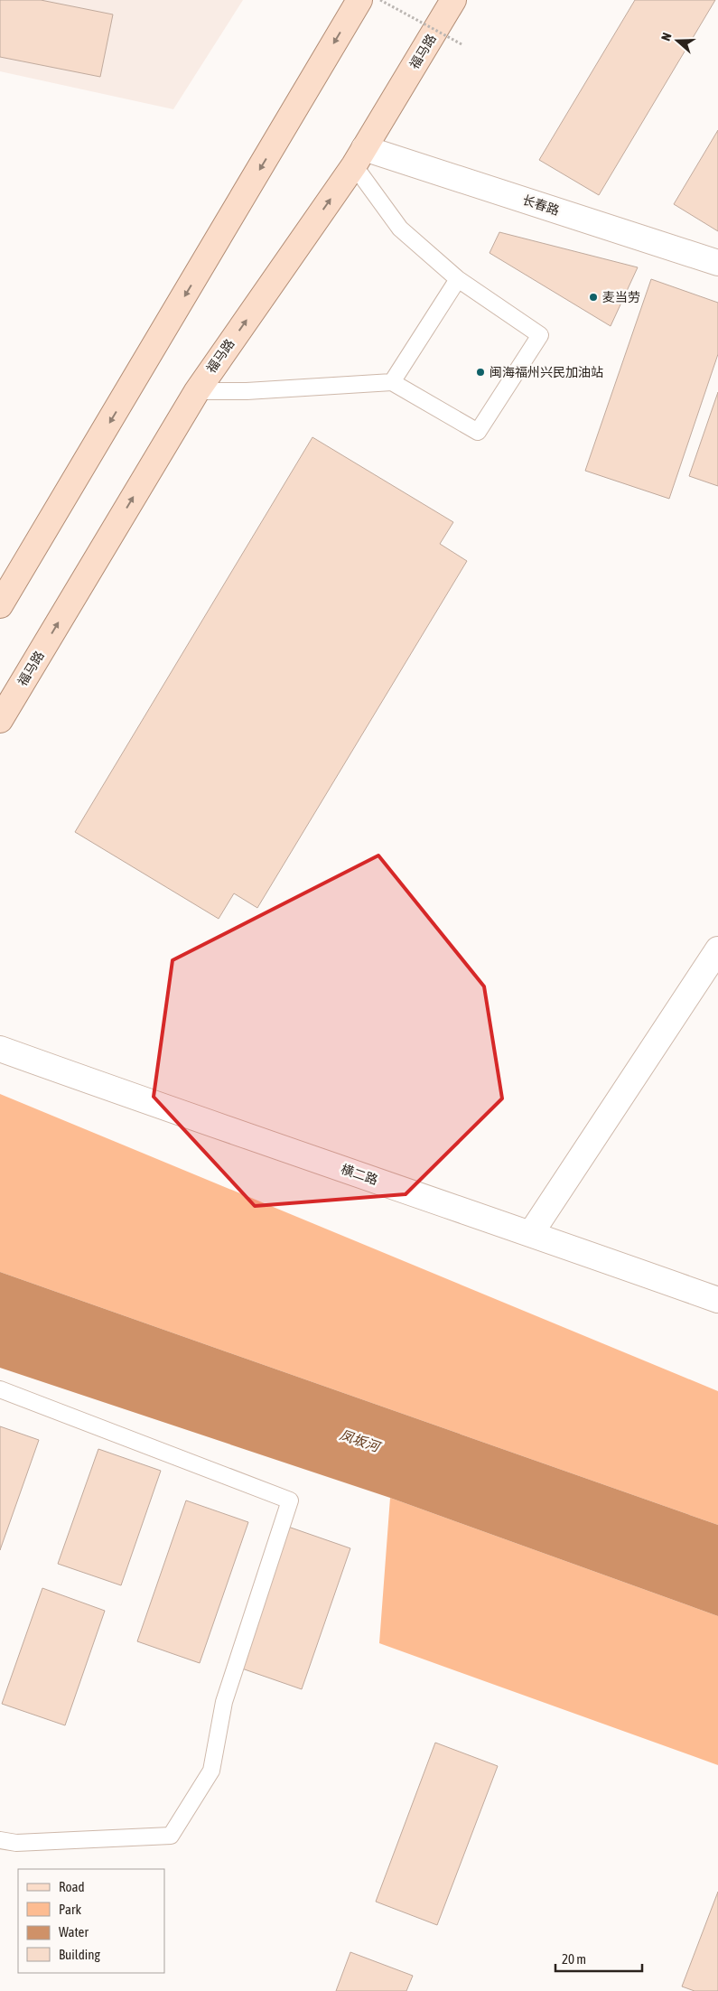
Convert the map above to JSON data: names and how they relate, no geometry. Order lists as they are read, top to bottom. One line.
{"streets":{"main road":["福马路"],"street":["长春路","横二路"]},"crossings":[["福马路","长春路"]],"water":["凤坂河"],"places":["麦当劳","闽海福州兴民加油站"],"legend":["Road","Park","Water","Building"],"scale_bar":"20 m","north":"left"}
